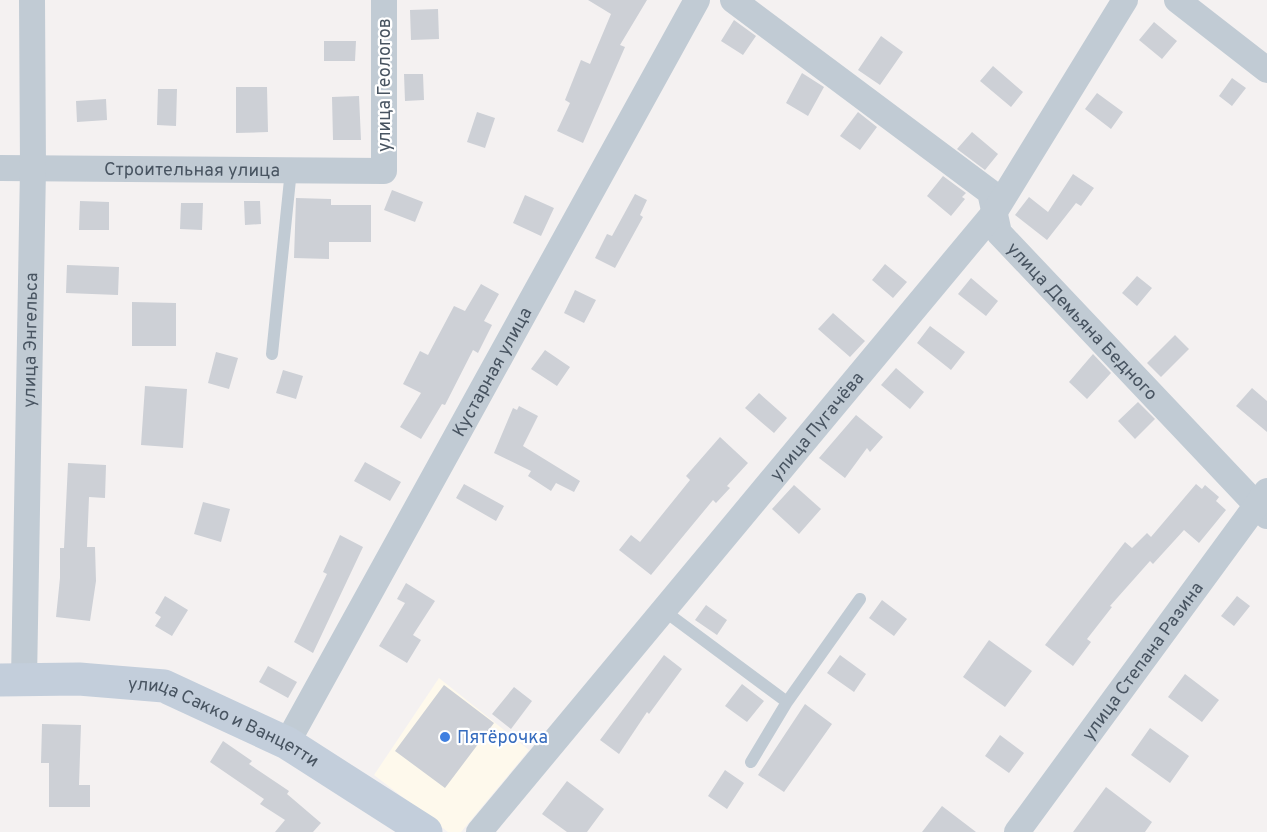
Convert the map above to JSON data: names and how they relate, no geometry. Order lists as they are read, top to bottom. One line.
{"streets":{"street":["улица Геологов","Строительная улица","улица Демьяна Бедного","улица Энгельса","Кустарная улица","улица Пугачёва","улица Степана Разина","улица Сакко и Ванцетти"]},"crossings":[["улица Геологов","Строительная улица"],["Строительная улица","улица Энгельса"],["улица Демьяна Бедного","улица Пугачёва"],["улица Демьяна Бедного","улица Степана Разина"],["улица Энгельса","улица Сакко и Ванцетти"],["Кустарная улица","улица Сакко и Ванцетти"]],"places":["Пятёрочка"]}
